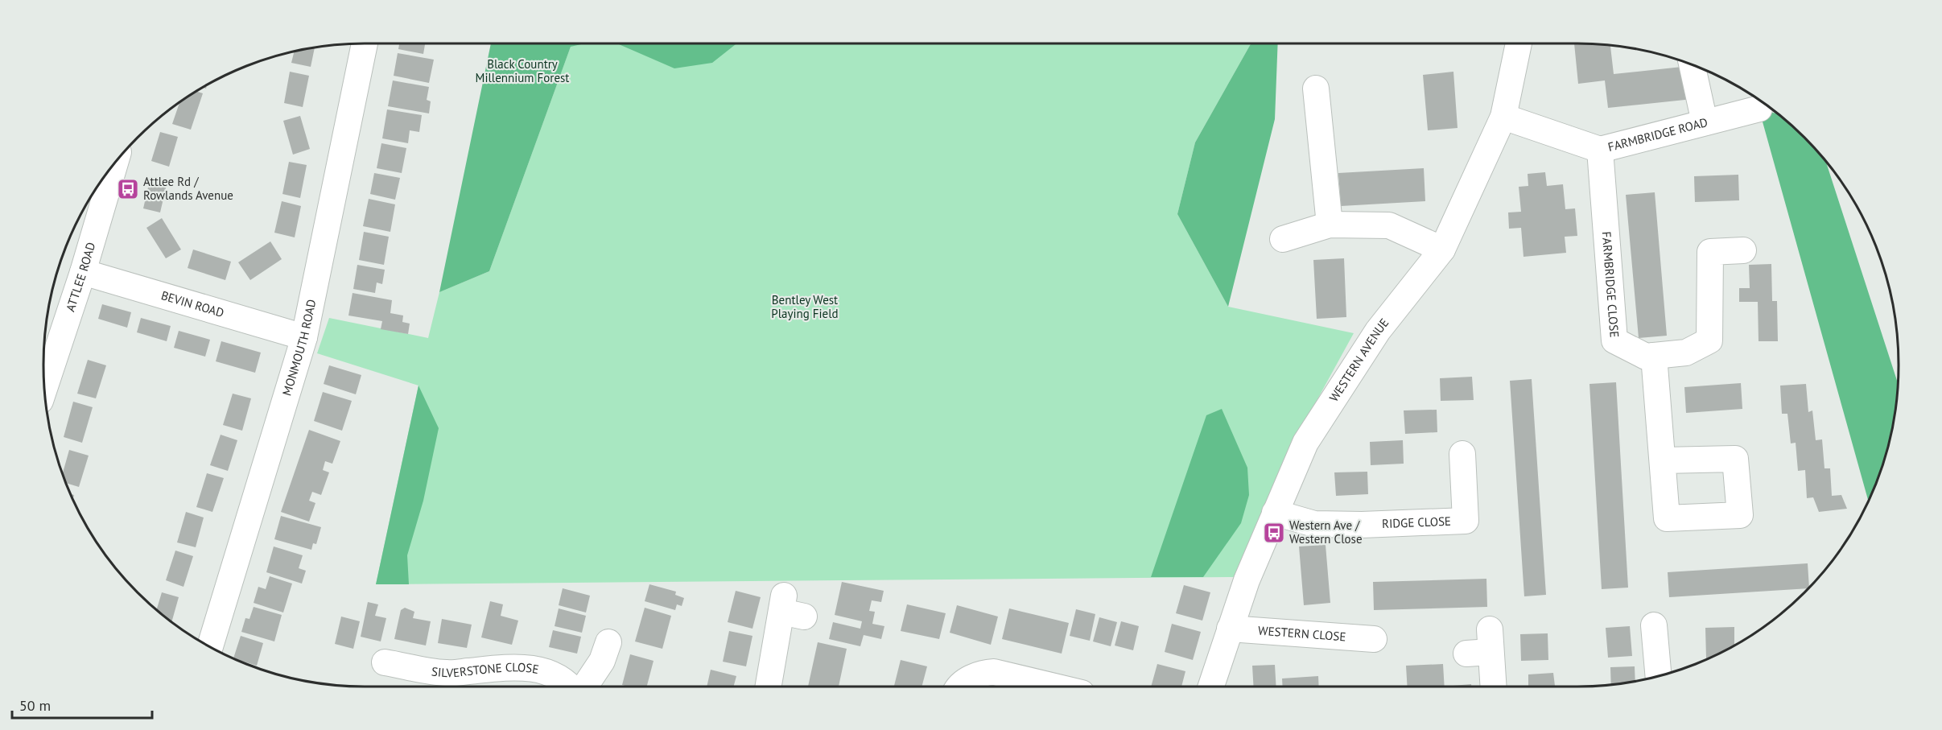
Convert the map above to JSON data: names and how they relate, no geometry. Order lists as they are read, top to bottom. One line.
{"streets":{"street":["FARMBRIDGE ROAD","ATTLEE ROAD","FARMBRIDGE CLOSE","BEVIN ROAD","MONMOUTH ROAD","WESTERN AVENUE","RIDGE CLOSE","WESTERN CLOSE","SILVERSTONE CLOSE"]},"crossings":[["FARMBRIDGE ROAD","FARMBRIDGE CLOSE"],["FARMBRIDGE ROAD","WESTERN AVENUE"],["ATTLEE ROAD","BEVIN ROAD"],["BEVIN ROAD","MONMOUTH ROAD"],["WESTERN AVENUE","RIDGE CLOSE"],["WESTERN AVENUE","WESTERN CLOSE"]],"parks":["Black Country Millennium Forest","Bentley West Playing Field"],"places":{"bus stop":["Attlee Rd / Rowlands Avenue","Western Ave / Western Close"]},"scale_bar":"50 m"}
